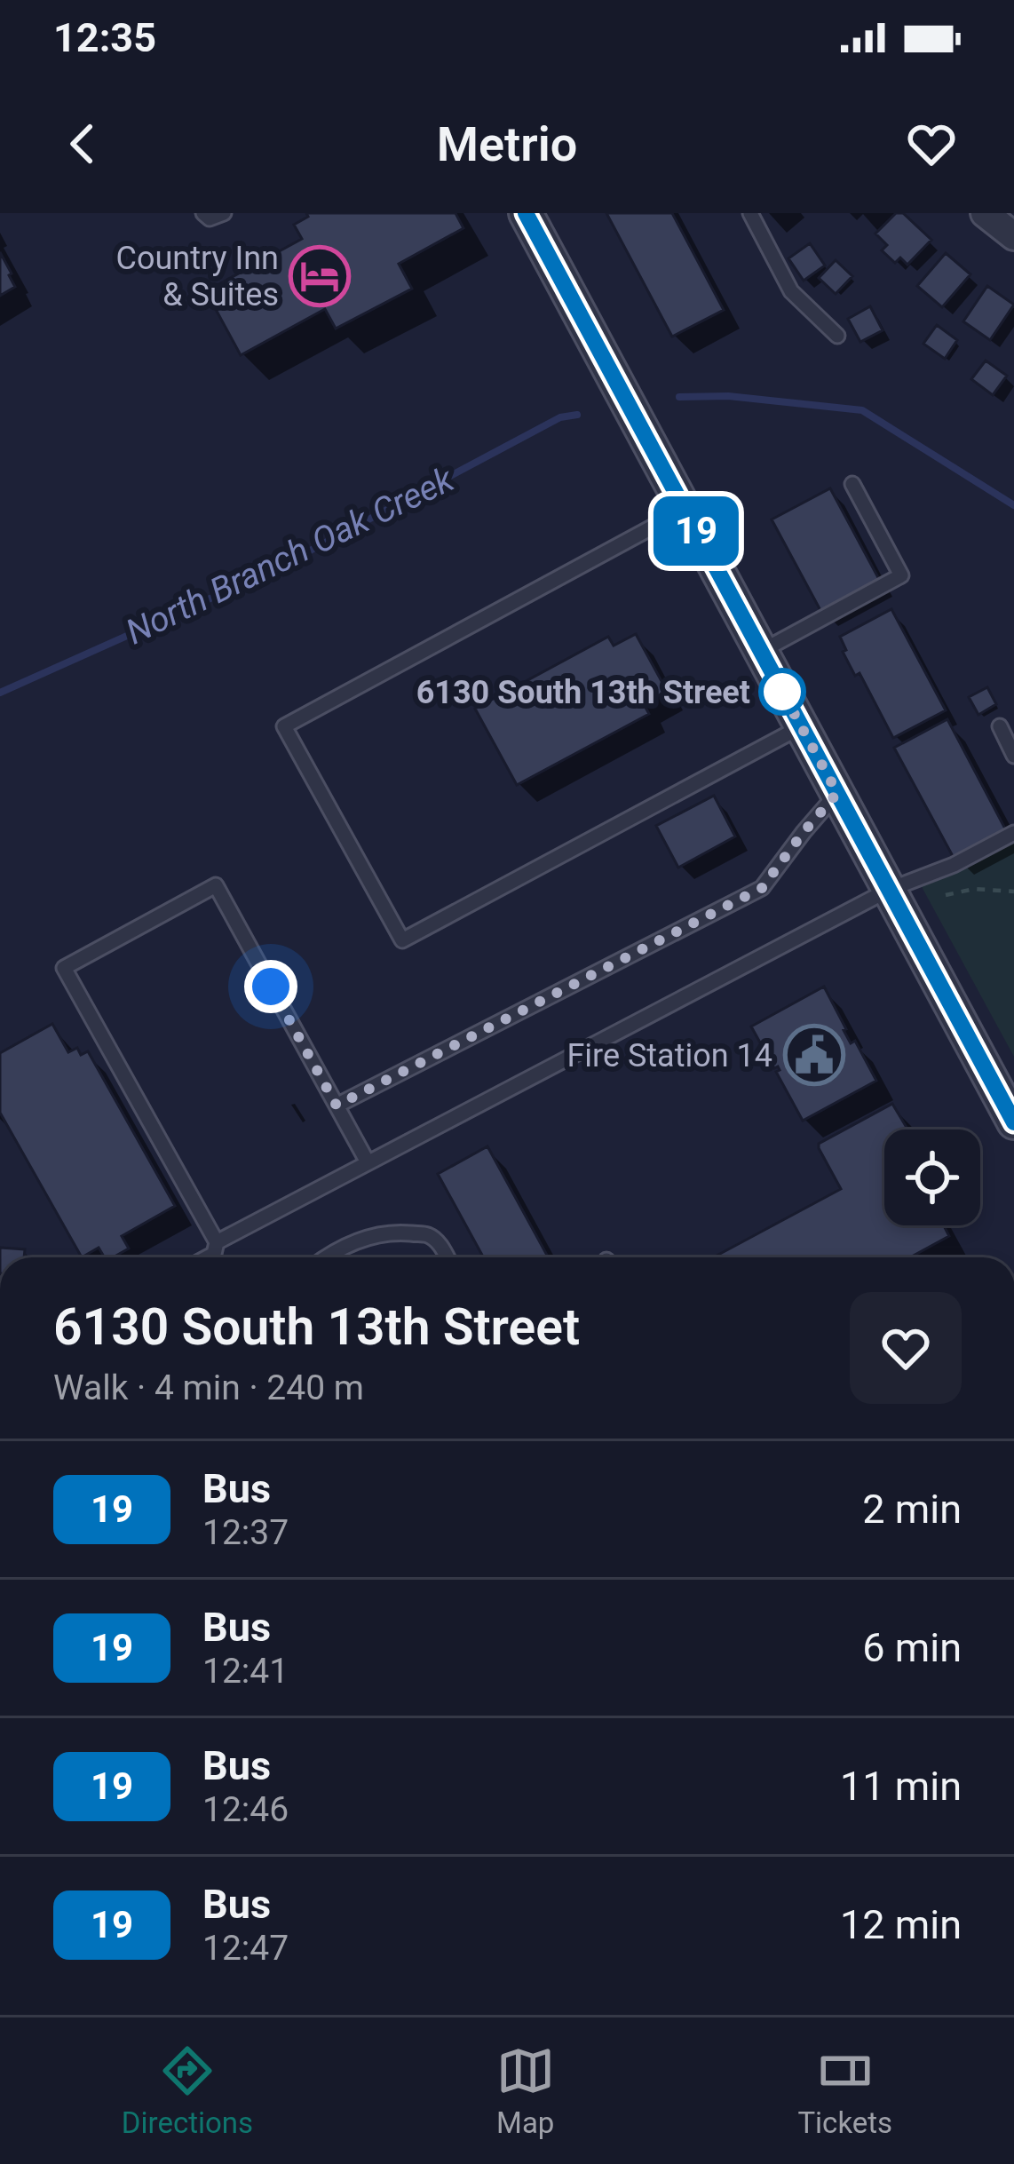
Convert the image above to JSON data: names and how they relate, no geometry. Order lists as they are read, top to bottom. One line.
{"water":["North Branch Oak Creek"],"places":{"hotel":["Country Inn & Suites"],"other":["6130 South 13th Street"],"public building":["Fire Station 14"]},"lines":["bus line 19"],"page":{"status":"12:35","header":"Metrio","on_map":"19","heading":["6130 South 13th Street","Walk · 4 min · 240 m"],"list":[{"mark":"19","name":"Bus","note":"12:37","value":"2 min"},{"mark":"19","name":"Bus","note":"12:41","value":"6 min"},{"mark":"19","name":"Bus","note":"12:46","value":"11 min"},{"mark":"19","name":"Bus","note":"12:47","value":"12 min"}],"tabs":["Directions","Map","Tickets"]}}
